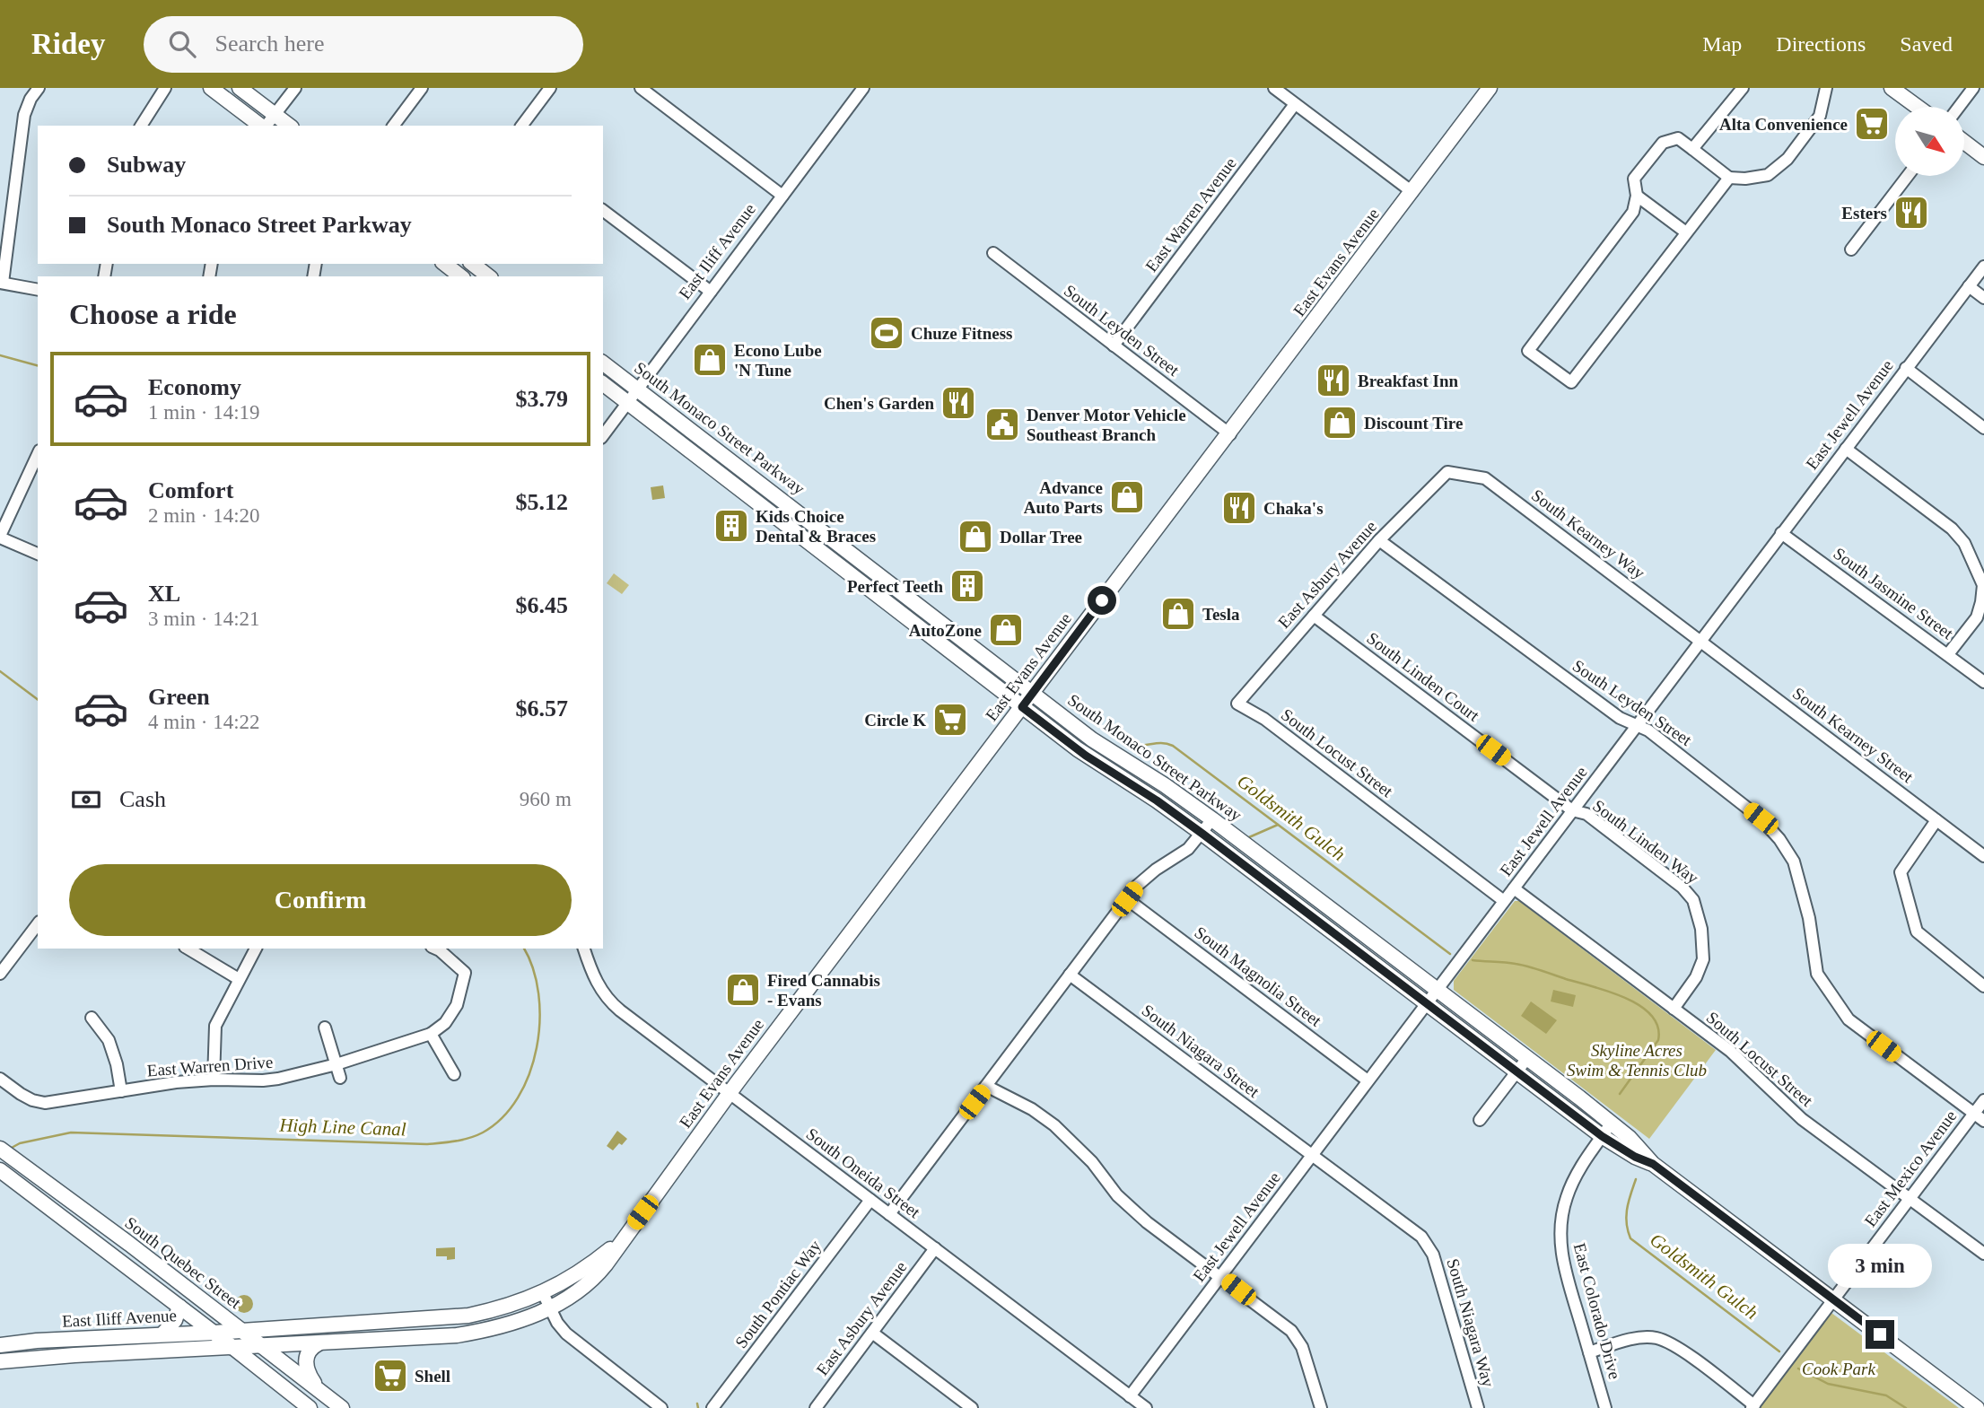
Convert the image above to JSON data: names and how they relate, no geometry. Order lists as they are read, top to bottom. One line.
{"streets":{"main road":["East Iliff Avenue","East Evans Avenue","South Monaco Street Parkway","South Quebec Street"],"street":["East Warren Avenue","South Leyden Street","East Jewell Avenue","South Kearney Way","East Asbury Avenue","South Jasmine Street","South Linden Court","South Kearney Street","South Locust Street","South Linden Way","South Magnolia Street","South Niagara Street","East Warren Drive","East Mexico Avenue","South Oneida Street","South Pontiac Way","East Colorado Drive","South Niagara Way"]},"crossings":[["East Warren Avenue","South Leyden Street"],["East Iliff Avenue","East Evans Avenue"],["East Iliff Avenue","South Monaco Street Parkway"],["East Iliff Avenue","South Quebec Street"],["East Evans Avenue","South Leyden Street"],["East Evans Avenue","South Monaco Street Parkway"],["East Evans Avenue","South Oneida Street"],["East Evans Avenue","South Quebec Street"],["South Leyden Street","East Jewell Avenue"],["South Leyden Street","East Asbury Avenue"],["South Leyden Street","East Mexico Avenue"],["East Jewell Avenue","South Monaco Street Parkway"],["East Jewell Avenue","South Kearney Way"],["East Jewell Avenue","South Jasmine Street"],["East Jewell Avenue","South Linden Court"],["East Jewell Avenue","South Kearney Street"],["East Jewell Avenue","South Locust Street"],["East Jewell Avenue","South Linden Way"],["East Jewell Avenue","South Magnolia Street"],["East Jewell Avenue","South Niagara Street"],["East Jewell Avenue","South Oneida Street"],["East Jewell Avenue","South Niagara Way"],["South Monaco Street Parkway","East Mexico Avenue"],["South Monaco Street Parkway","East Colorado Drive"],["South Kearney Way","East Asbury Avenue"],["South Kearney Way","South Kearney Street"],["East Asbury Avenue","South Linden Court"],["East Asbury Avenue","South Locust Street"],["East Asbury Avenue","South Oneida Street"],["South Linden Court","South Linden Way"],["South Locust Street","South Linden Way"],["South Locust Street","East Mexico Avenue"],["South Niagara Street","South Niagara Way"],["South Oneida Street","South Pontiac Way"]],"water":["Goldsmith Gulch","High Line Canal"],"parks":["Skyline Acres Swim & Tennis Club","Cook Park"],"places":{"supermarket":["Alta Convenience","Circle K","Shell"],"restaurant":["Esters","Breakfast Inn","Chen's Garden","Chaka's"],"sports":["Chuze Fitness"],"shop":["Econo Lube 'N Tune","Discount Tire","Advance Auto Parts","Dollar Tree","Tesla","AutoZone","Fired Cannabis - Evans"],"public building":["Denver Motor Vehicle Southeast Branch"],"building":["Kids Choice Dental & Braces","Perfect Teeth"]},"north":"bottom right","page":{"header":"Ridey","search":"Search here","nav":["Map","Directions","Saved"],"banner":["Subway","South Monaco Street Parkway"],"heading":"Choose a ride","list":[{"name":"Economy","note":"1 min · 14:19","value":"$3.79"},{"name":"Comfort","note":"2 min · 14:20","value":"$5.12"},{"name":"XL","note":"3 min · 14:21","value":"$6.45"},{"name":"Green","note":"4 min · 14:22","value":"$6.57"}],"pay":["Cash","960 m"],"buttons":"Confirm","bubble":"3 min"}}
